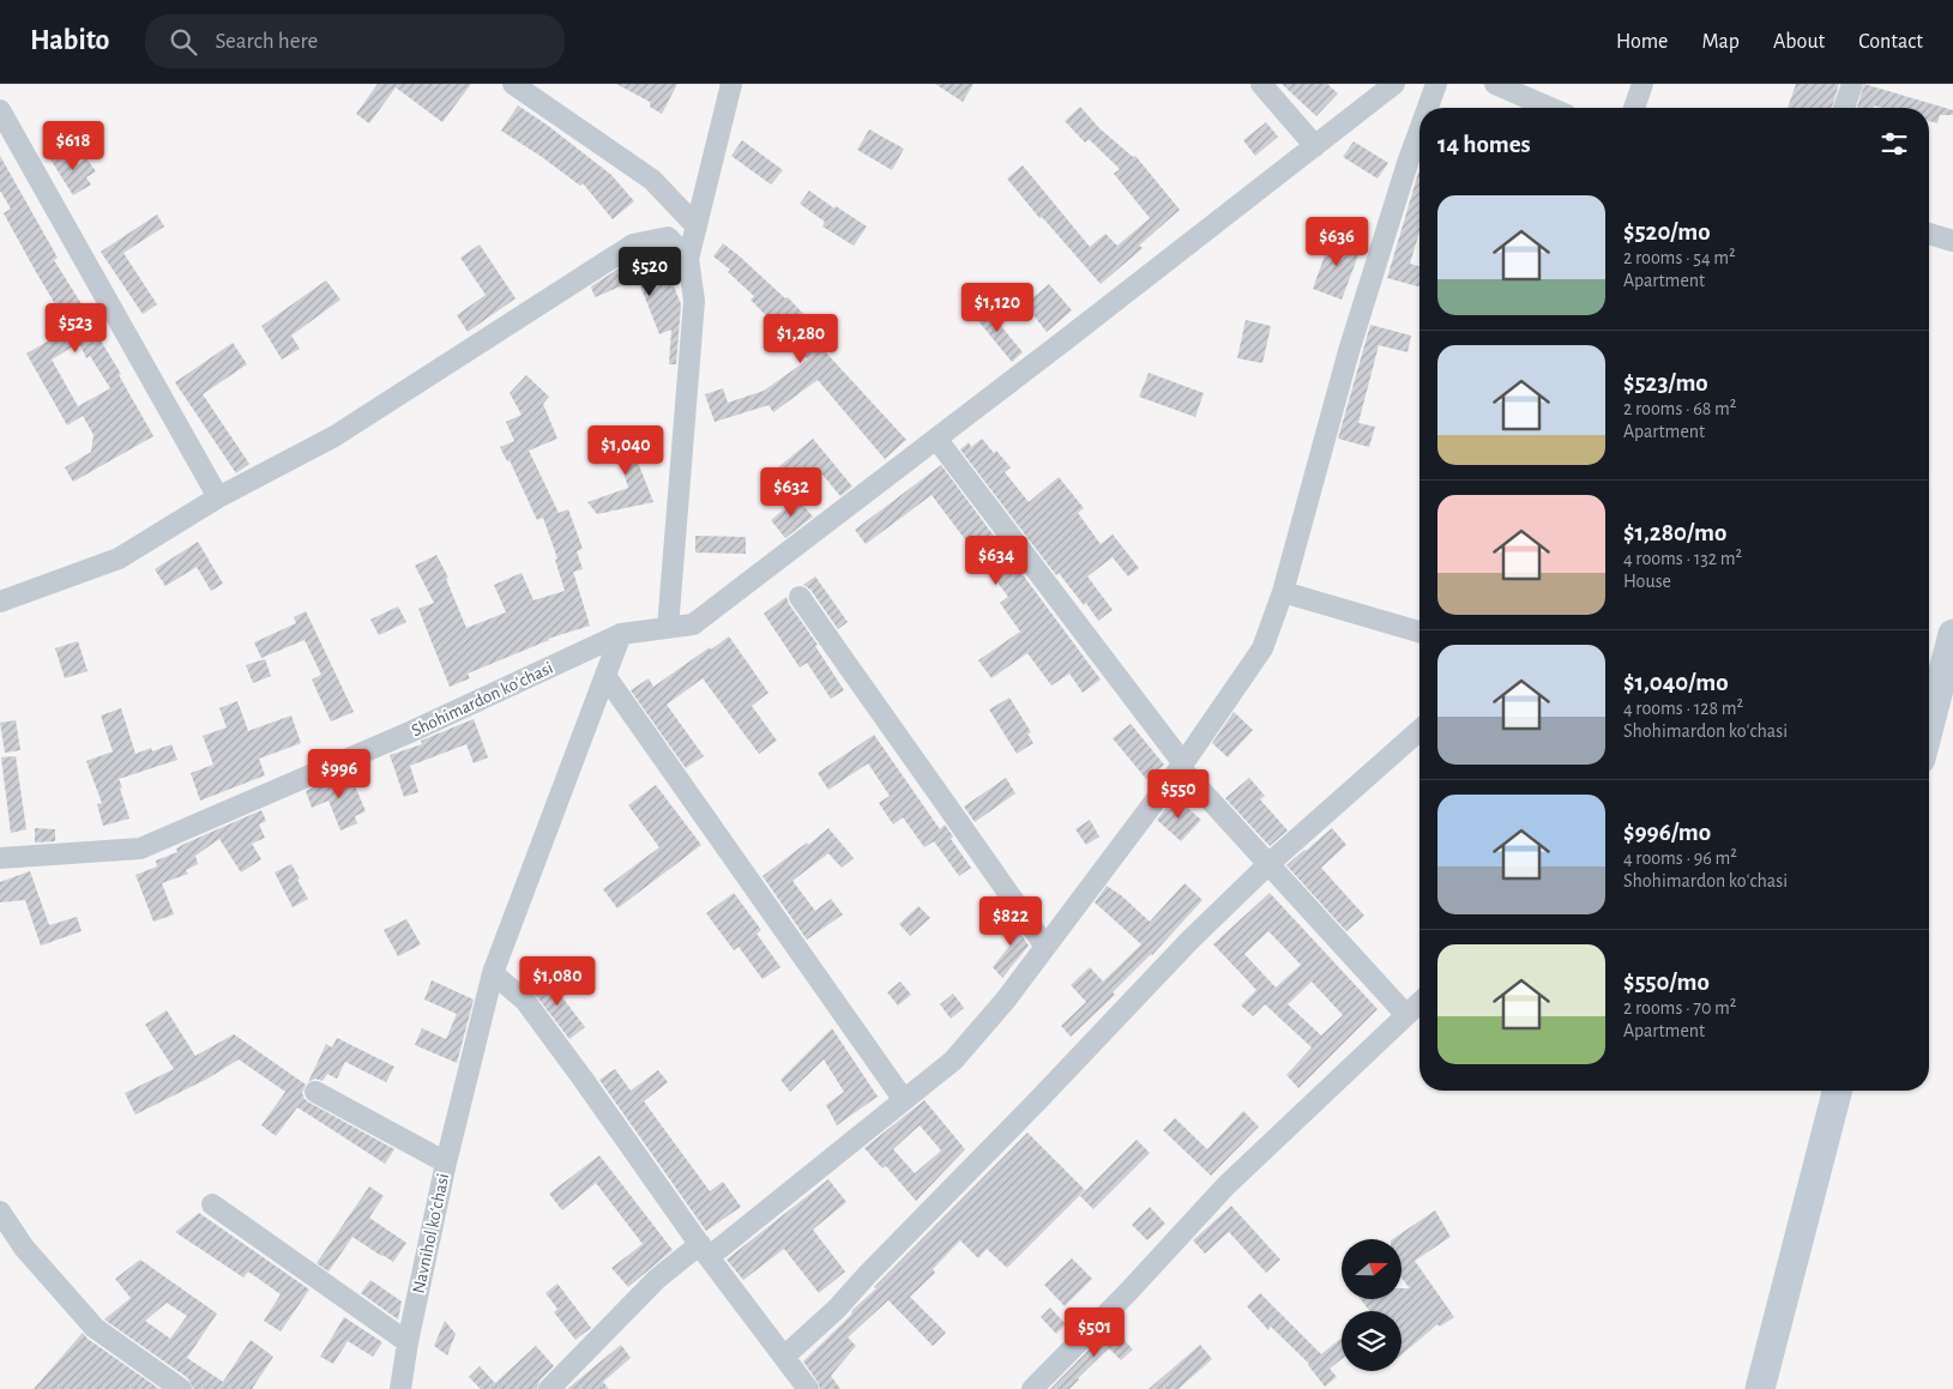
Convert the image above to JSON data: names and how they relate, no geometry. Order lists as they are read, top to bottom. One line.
{"streets":{"street":["Shohimardon koʻchasi","Navnihol koʻchasi"]},"north":"right","page":{"header":"Habito","search":"Search here","nav":["Home","Map","About","Contact"],"heading":"14 homes","price":["$618","$636","$520","$1,120","$523","$1,280","$1,040","$632","$634","$996","$550","$822","$1,080","$501"],"list":[{"name":"$520/mo","note":"2 rooms · 54 m² · Apartment"},{"name":"$523/mo","note":"2 rooms · 68 m² · Apartment"},{"name":"$1,280/mo","note":"4 rooms · 132 m² · House"},{"name":"$1,040/mo","note":"4 rooms · 128 m² · Shohimardon koʻchasi"},{"name":"$996/mo","note":"4 rooms · 96 m² · Shohimardon koʻchasi"},{"name":"$550/mo","note":"2 rooms · 70 m² · Apartment"}]}}
